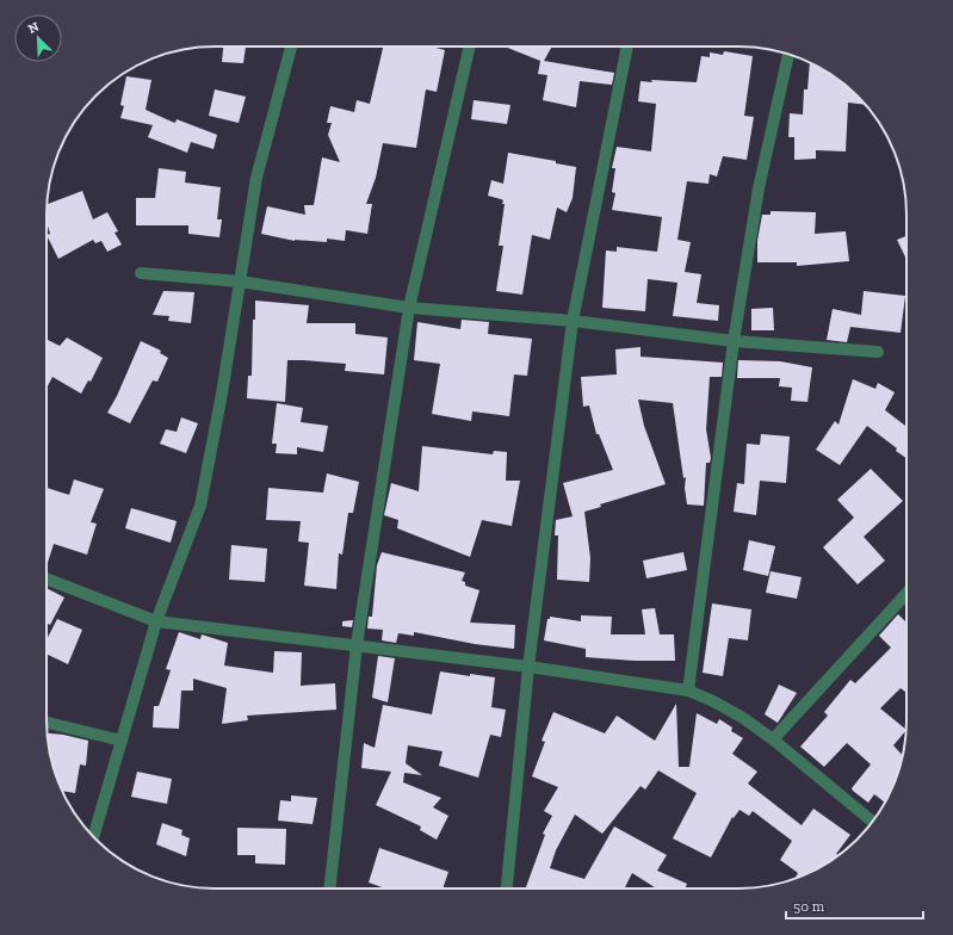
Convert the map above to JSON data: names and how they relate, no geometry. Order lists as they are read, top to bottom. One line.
{"scale_bar":"50 m","north":"top left"}
